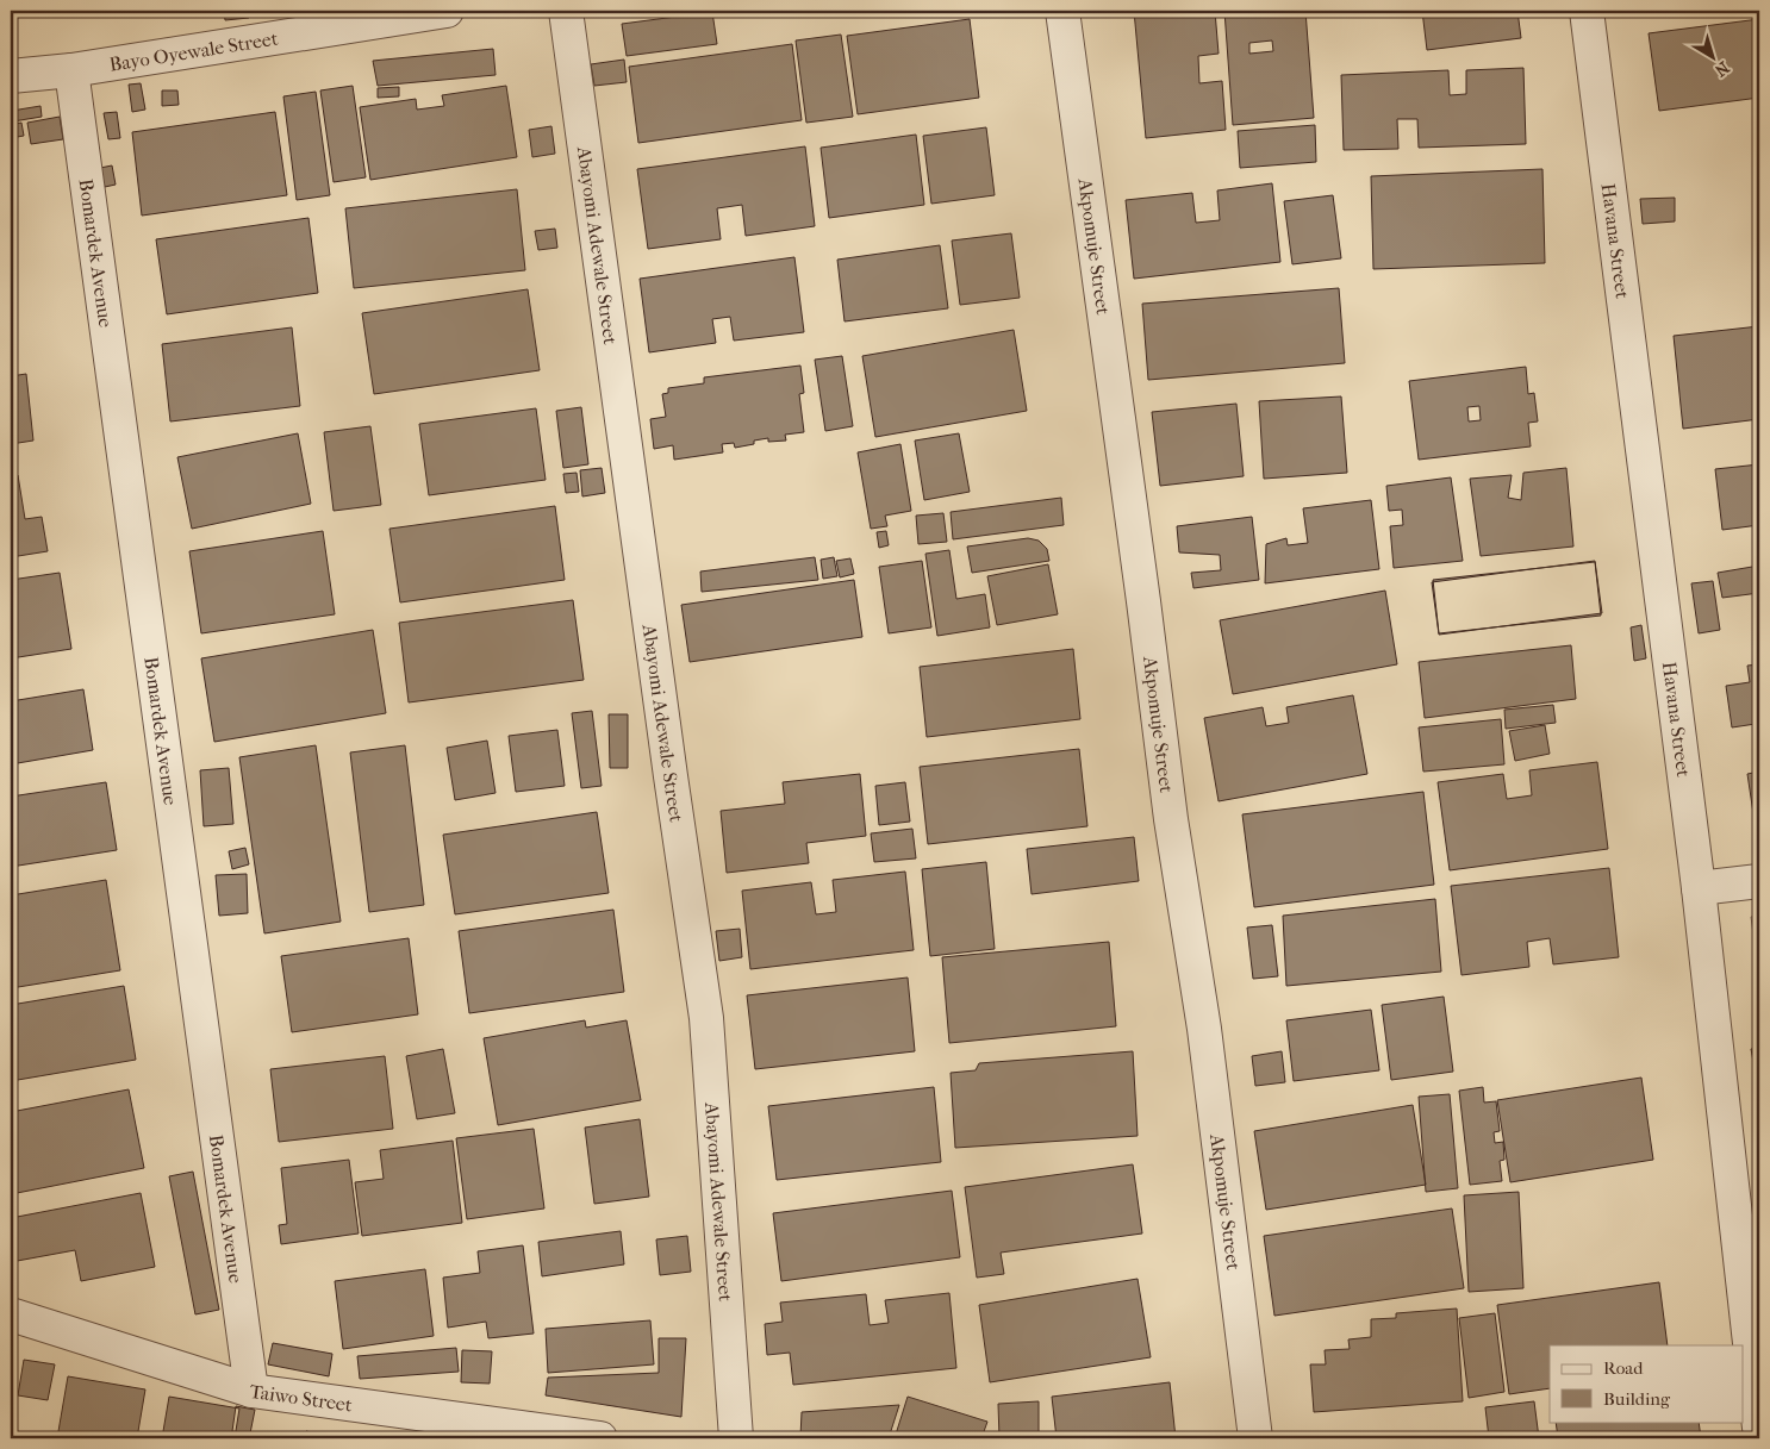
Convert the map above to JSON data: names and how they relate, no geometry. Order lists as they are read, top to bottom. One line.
{"streets":{"street":["Bayo Oyewale Street","Havana Street","Abayomi Adewale Street","Akpomuje Street","Bomardek Avenue","Taiwo Street"]},"crossings":[["Bayo Oyewale Street","Bomardek Avenue"],["Bomardek Avenue","Taiwo Street"]],"legend":["Road","Building"],"north":"bottom right"}
